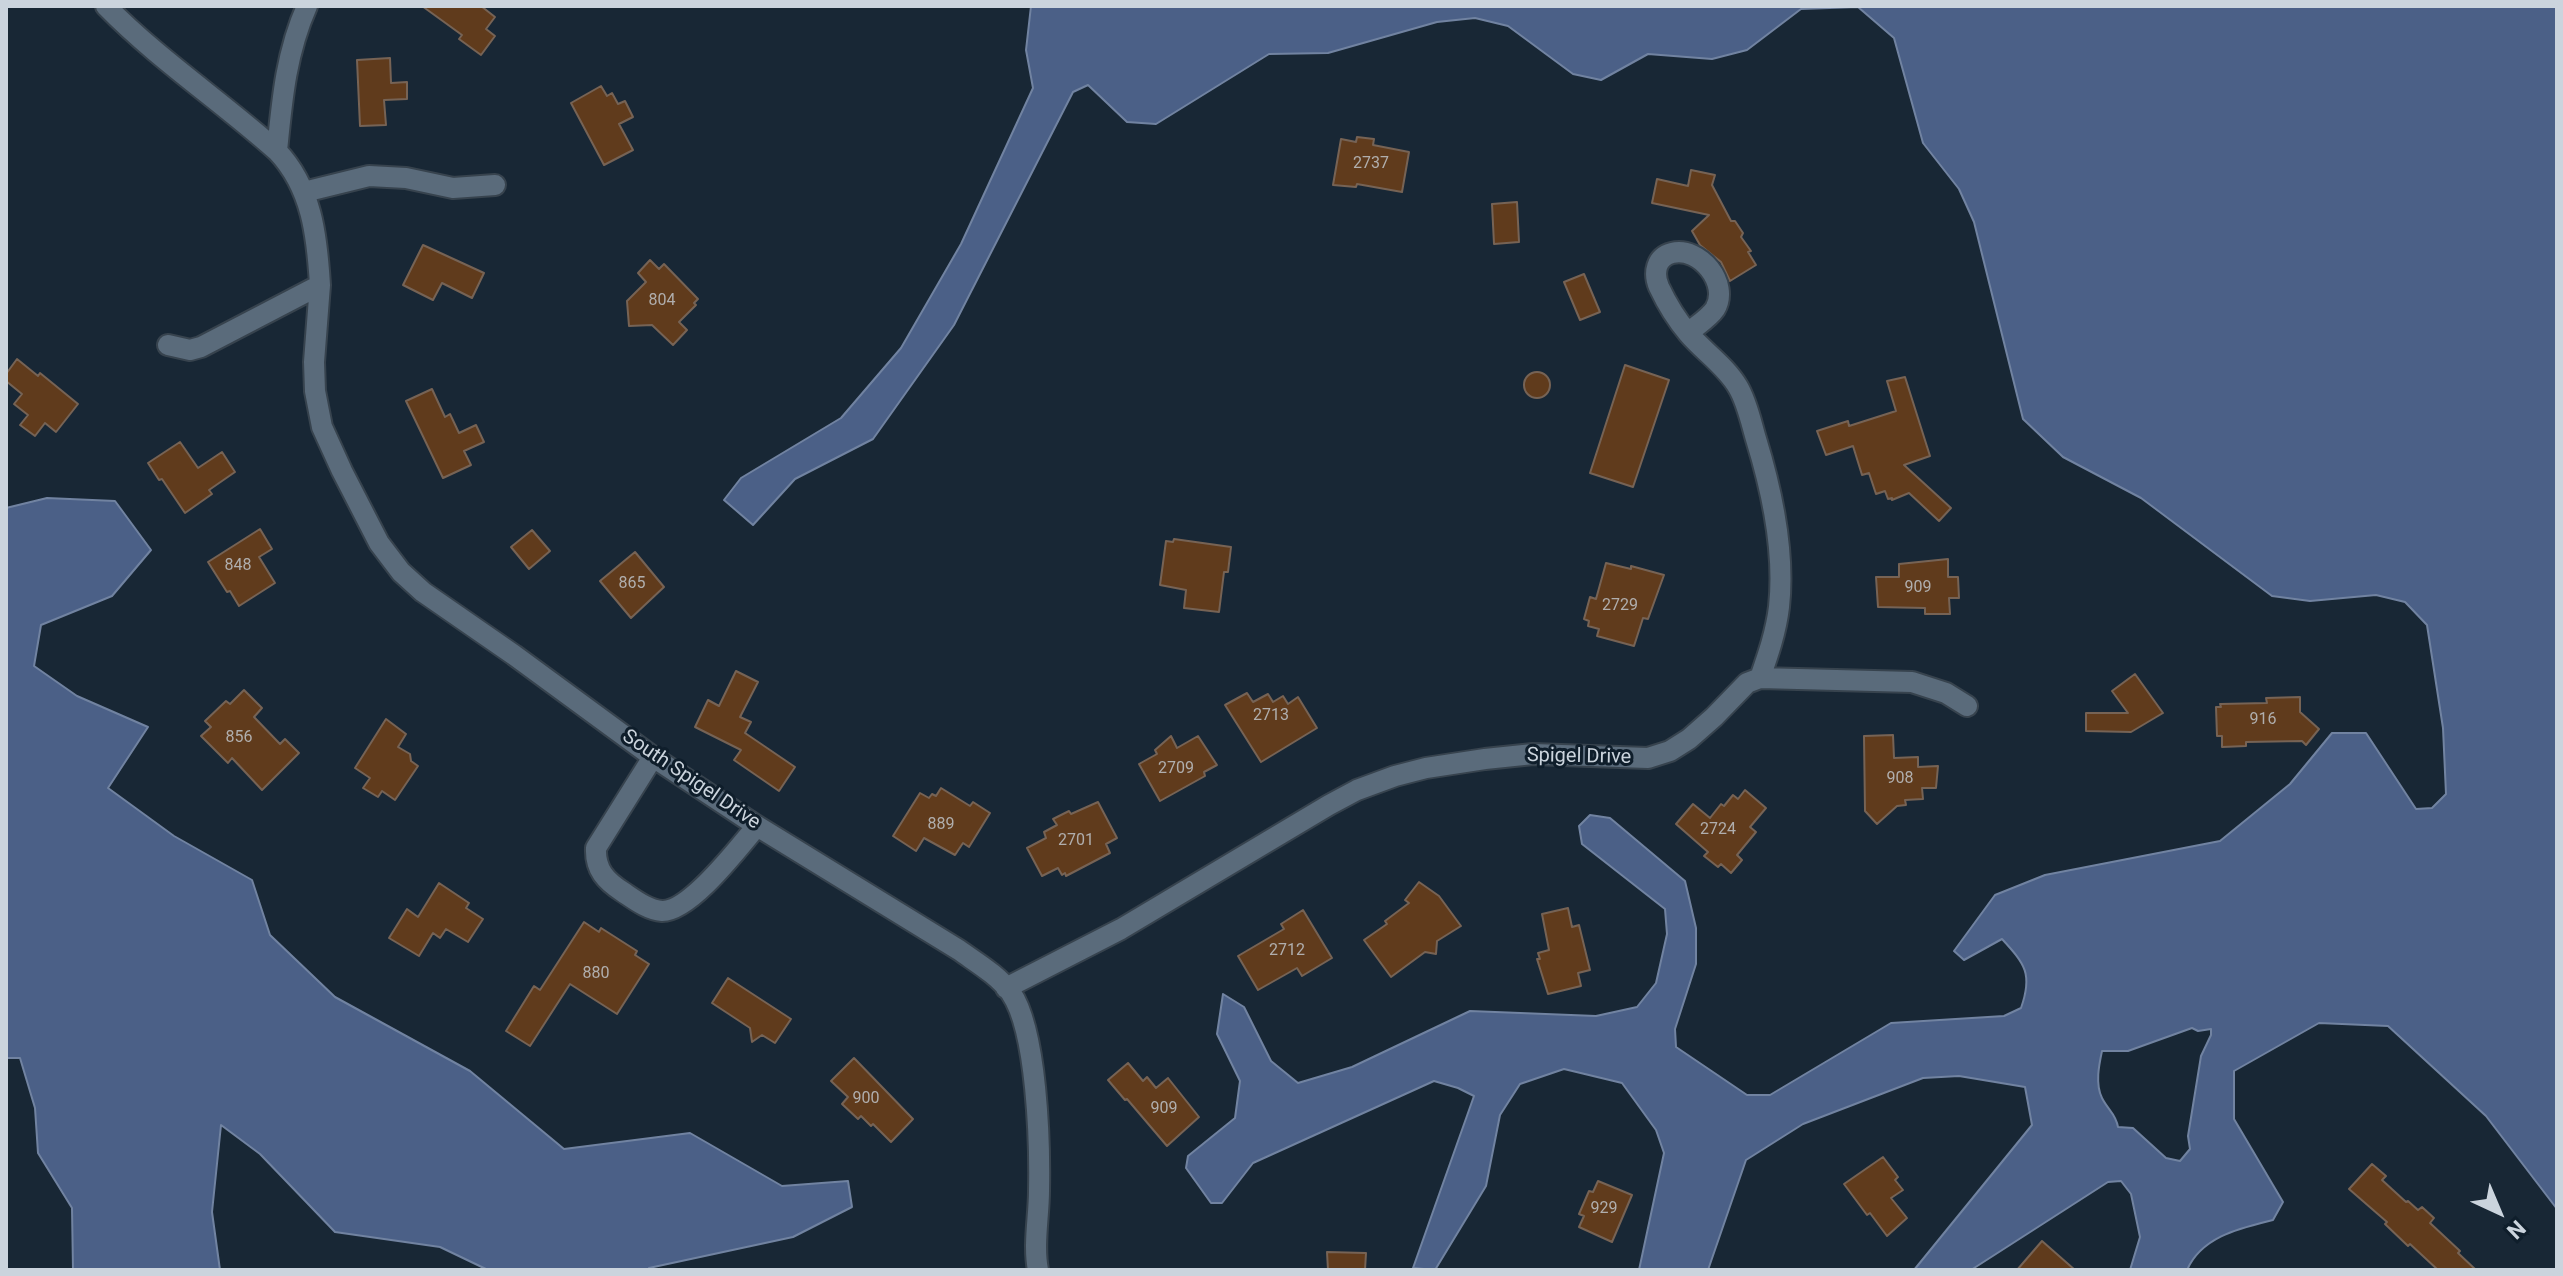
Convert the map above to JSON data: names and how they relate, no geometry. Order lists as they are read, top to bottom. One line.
{"streets":{"street":["Spigel Drive","South Spigel Drive"]},"crossings":[["Spigel Drive","South Spigel Drive"]],"house_numbers":["2737","804","848","865","909","2729","2713","916","856","2709","908","889","2724","2701","2712","880","900","909","929"],"north":"bottom right"}
